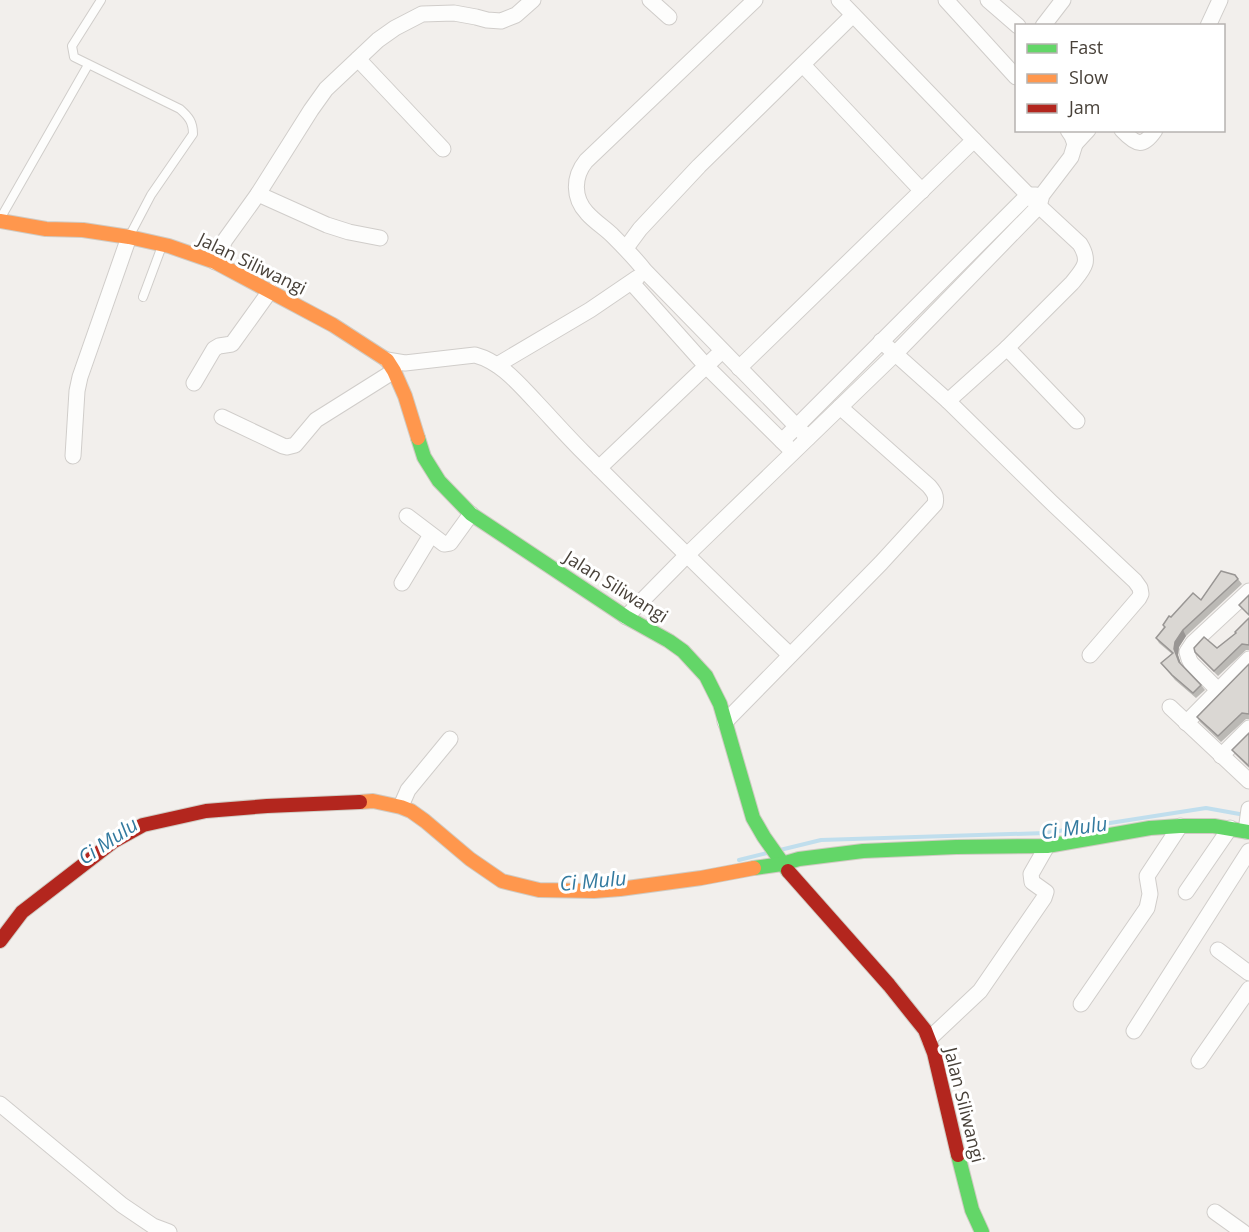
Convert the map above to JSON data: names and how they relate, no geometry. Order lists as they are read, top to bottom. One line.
{"streets":{"street":["Jalan Siliwangi"]},"water":["Ci Mulu"],"legend":["Fast","Slow","Jam"]}
